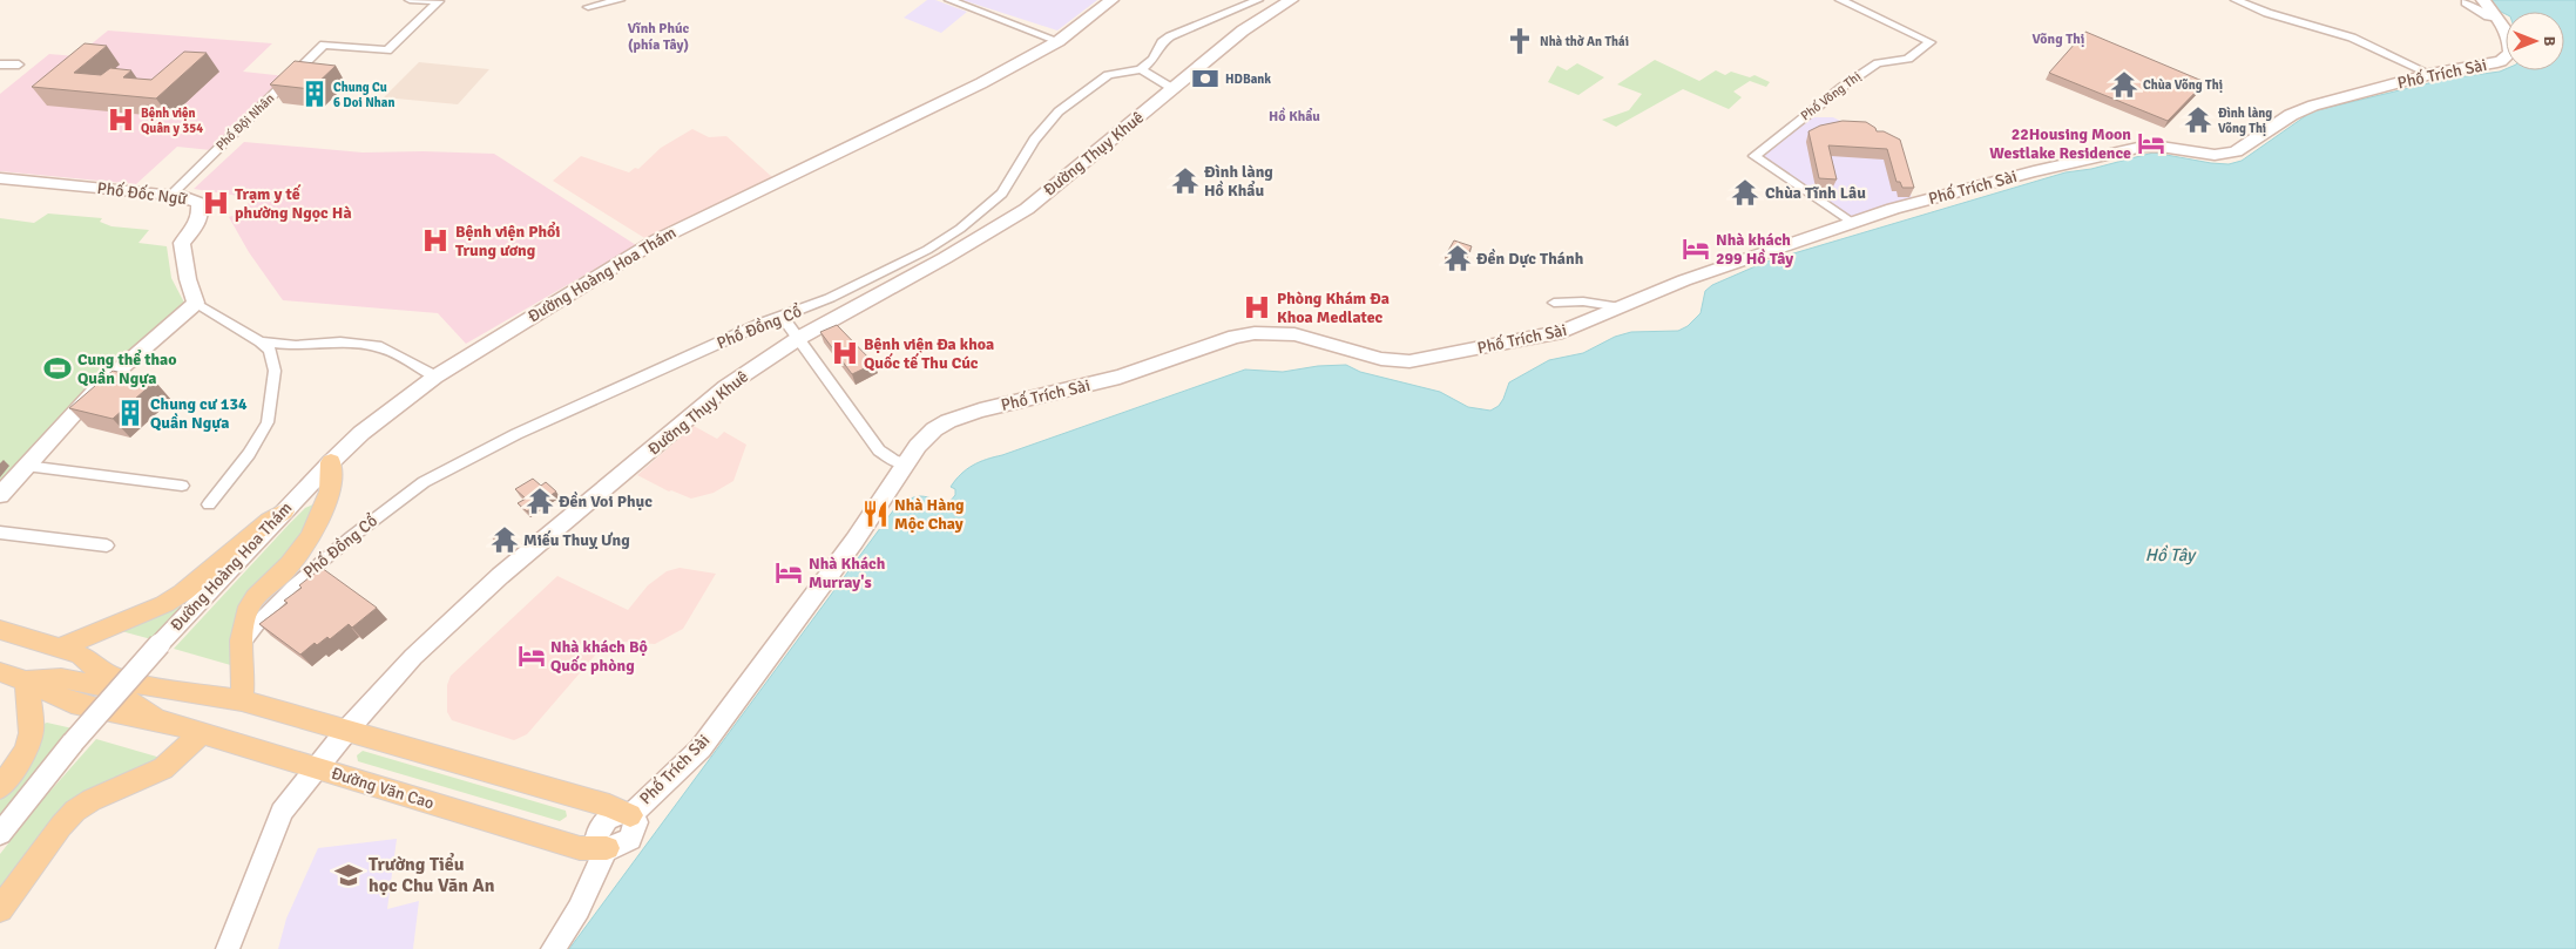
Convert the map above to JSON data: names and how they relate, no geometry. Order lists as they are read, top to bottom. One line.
{"streets":{"main road":["Đường Văn Cao"],"street":["Phố Trích Sài","Phố Võng Thị","Phố Đội Nhân","Đường Thụy Khuê","Phố Đốc Ngữ","Đường Hoàng Hoa Thám","Phố Đồng Cổ"]},"crossings":[["Phố Trích Sài","Phố Võng Thị"],["Phố Đội Nhân","Phố Đốc Ngữ"],["Đường Thụy Khuê","Đường Văn Cao"]],"districts":["Vĩnh Phúc (phía Tây)","Võng Thị","Hồ Khẩu"],"water":["Hồ Tây"],"places":{"church":["Nhà thờ An Thái"],"bank":["HDBank"],"temple":["Chùa Võng Thị","Đình làng Võng Thị","Đình làng Hồ Khẩu","Chùa Tĩnh Lâu","Đền Dực Thánh","Đền Voi Phục","Miếu Thuỵ Ưng"],"building":["Chung Cu 6 Doi Nhan","Chung cư 134 Quần Ngựa"],"hospital":["Bệnh viện Quân y 354","Trạm y tế phường Ngọc Hà","Bệnh viện Phổi Trung ương","Phòng Khám Đa Khoa Medlatec","Bệnh viện Đa khoa Quốc tế Thu Cúc"],"hotel":["22Housing Moon Westlake Residence","Nhà khách 299 Hồ Tây","Nhà Khách Murray's","Nhà khách Bộ Quốc phòng"],"sports":["Cung thể thao Quần Ngựa"],"restaurant":["Nhà Hàng Mộc Chay"],"school or university":["Trường Tiểu học Chu Văn An"]},"north":"right"}
